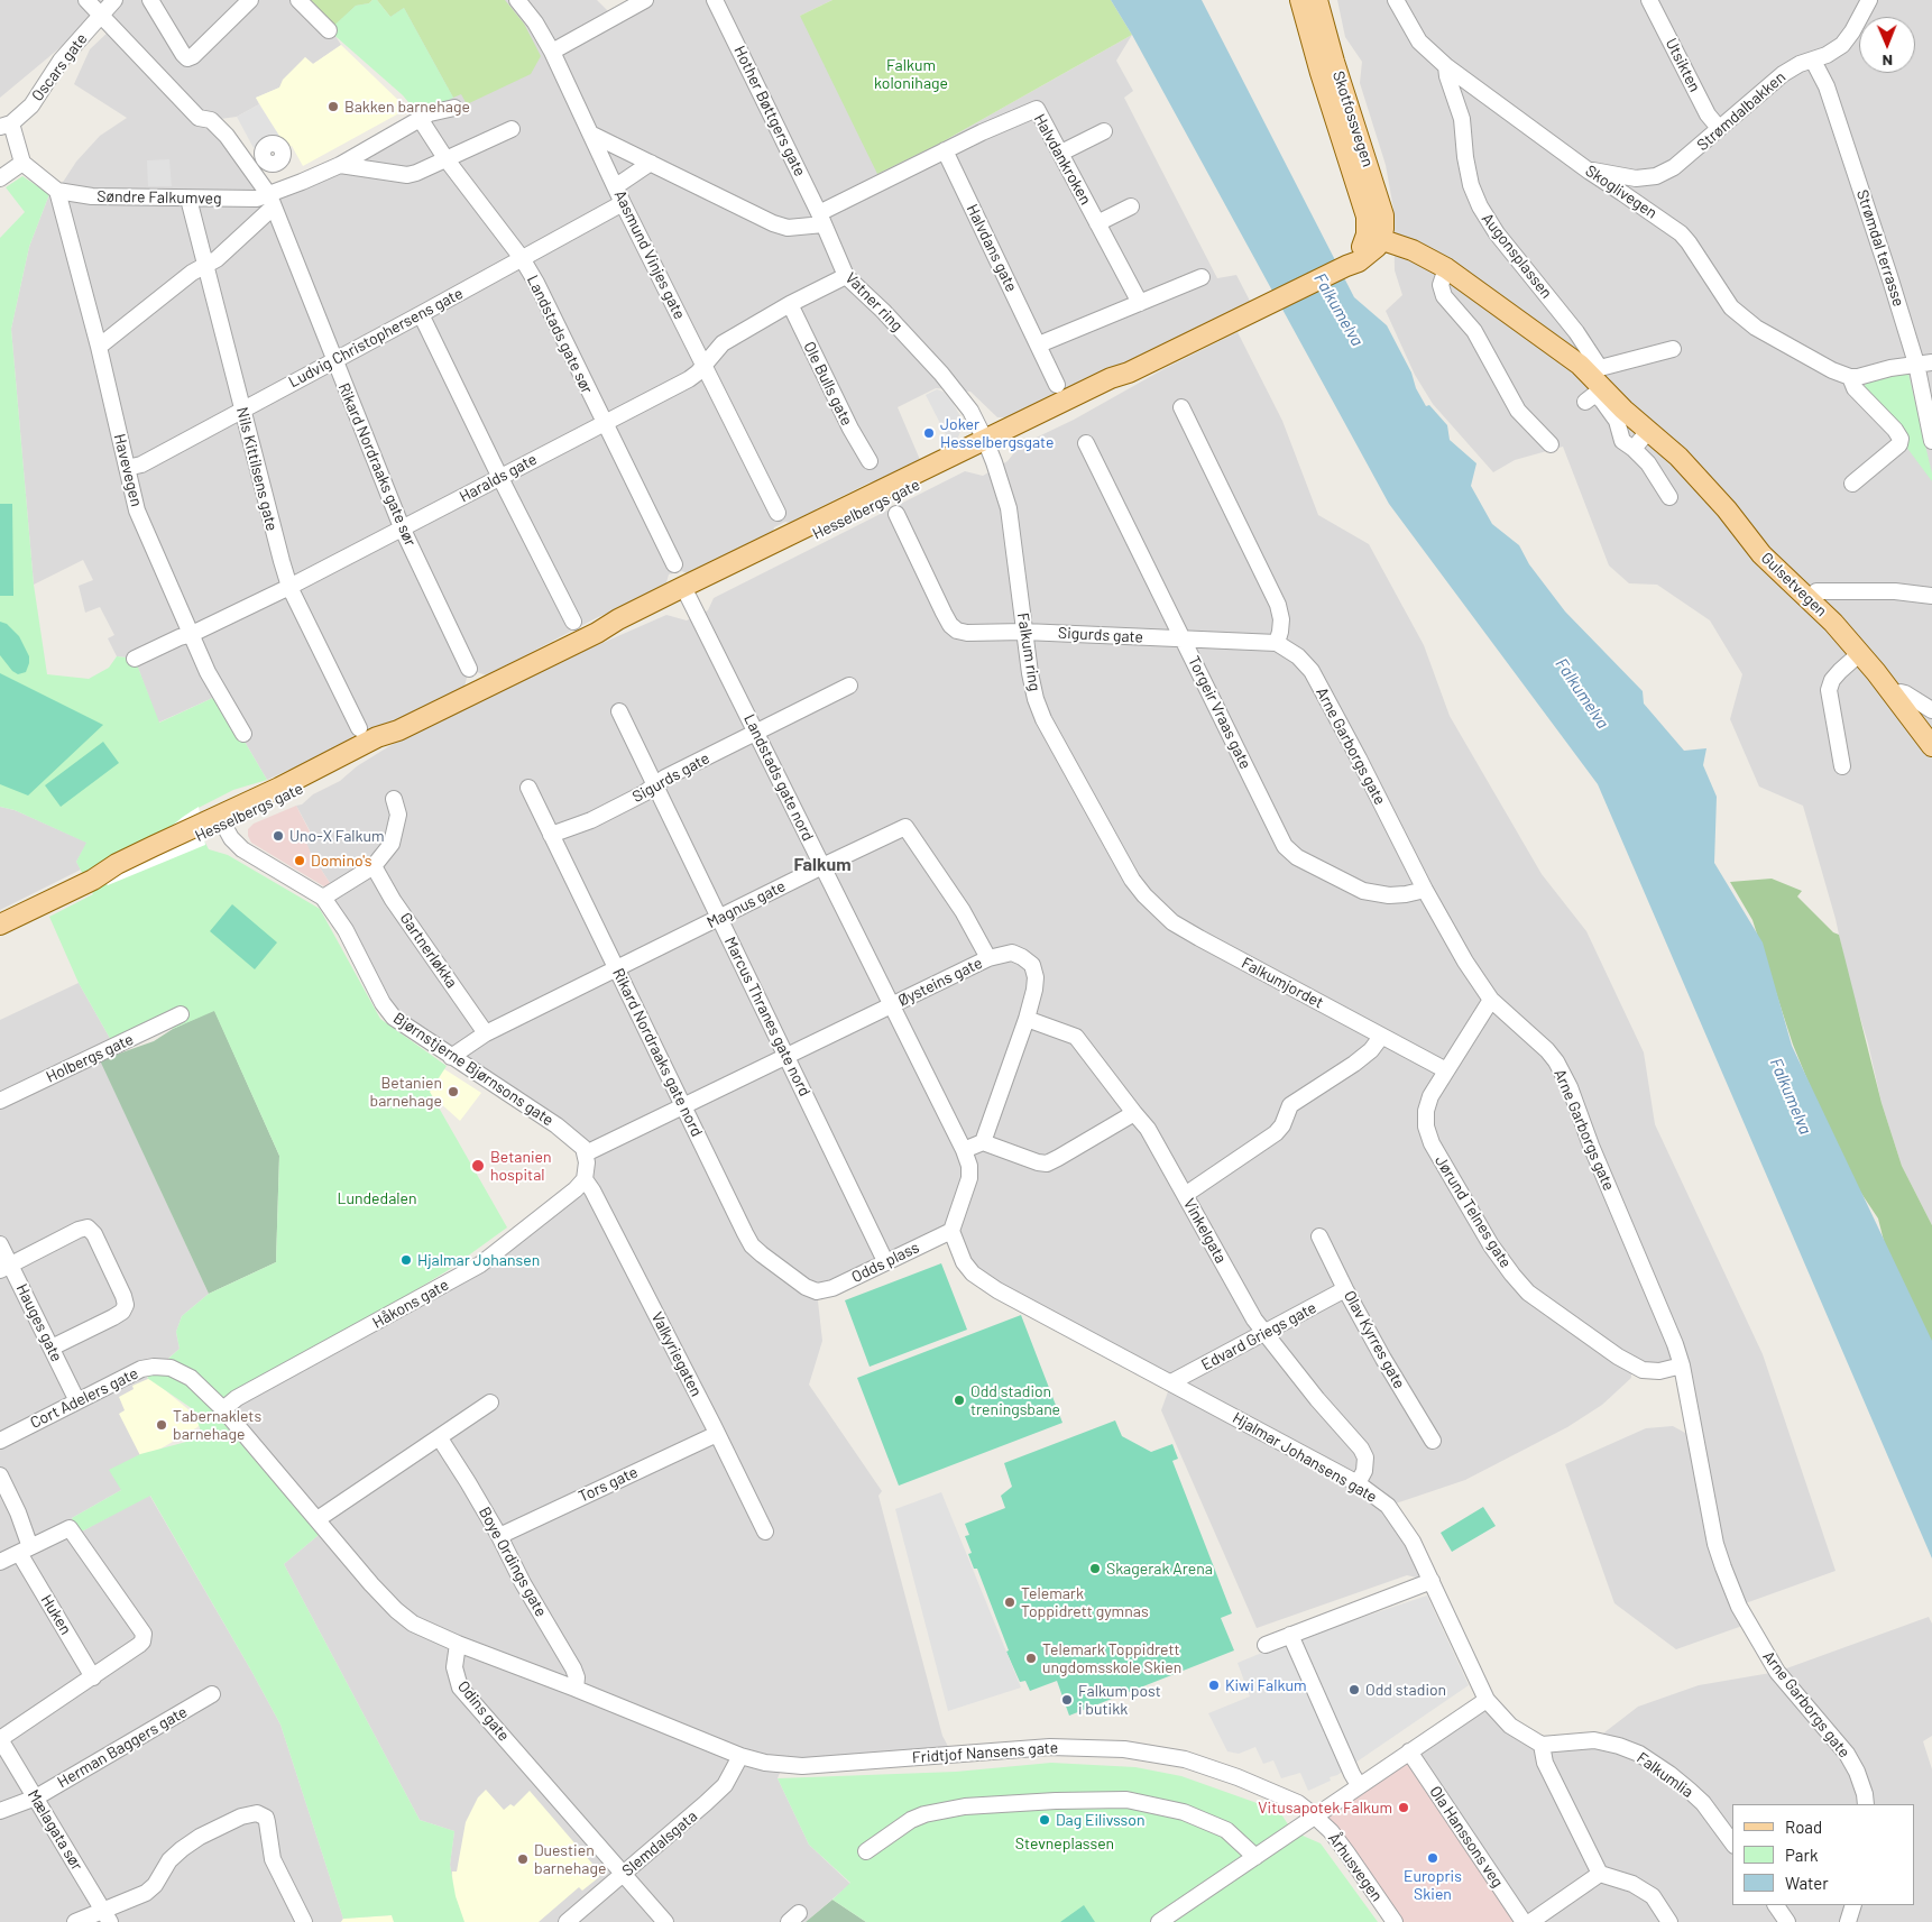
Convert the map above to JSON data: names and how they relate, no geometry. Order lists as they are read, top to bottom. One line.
{"streets":{"main road":["Skotfossvegen","Hesselbergs gate","Gulsetvegen"],"street":["Utsikten","Oscars gate","Hother Bøttgers gate","Strømdalbakken","Halvdankroken","Skoglivegen","Søndre Falkumveg","Halvdans gate","Strømdal terrasse","Aasmund Vinjes gate","Augonsplassen","Vatner ring","Landstads gate sør","Ludvig Christophersens gate","Ole Bulls gate","Rikard Nordraaks gate sør","Nils Kittilsens gate","Havevegen","Haralds gate","Sigurds gate","Falkum ring","Torgeir Vraas gate","Arne Garborgs gate","Landstads gate nord","Magnus gate","Gartnerløkka","Øysteins gate","Falkumjordet","Marcus Thranes gate nord","Rikard Nordraaks gate nord","Holbergs gate","Bjørnstjerne Bjørnsons gate","Jørund Telnes gate","Vinkelgata","Odds plass","Håkons gate","Hauges gate","Edvard Griegs gate","Olav Kyrres gate","Valkyriegaten","Cort Adelers gate","Hjalmar Johansens gate","Tors gate","Boye Ordings gate","Huken","Odins gate","Herman Baggers gate","Fridtjof Nansens gate","Falkumlia","Mælagata sør","Ola Hanssons veg","Slemdalsgata","Århusvegen"]},"crossings":[["Utsikten","Strømdalbakken"],["Oscars gate","Rikard Nordraaks gate sør"],["Hother Bøttgers gate","Vatner ring"],["Strømdalbakken","Skoglivegen"],["Strømdalbakken","Strømdal terrasse"],["Skotfossvegen","Hesselbergs gate"],["Skotfossvegen","Gulsetvegen"],["Halvdankroken","Halvdans gate"],["Skoglivegen","Augonsplassen"],["Søndre Falkumveg","Landstads gate sør"],["Søndre Falkumveg","Rikard Nordraaks gate sør"],["Søndre Falkumveg","Nils Kittilsens gate"],["Søndre Falkumveg","Havevegen"],["Aasmund Vinjes gate","Ludvig Christophersens gate"],["Aasmund Vinjes gate","Haralds gate"],["Augonsplassen","Gulsetvegen"],["Vatner ring","Haralds gate"],["Vatner ring","Hesselbergs gate"],["Vatner ring","Falkum ring"],["Landstads gate sør","Ludvig Christophersens gate"],["Landstads gate sør","Haralds gate"],["Ludvig Christophersens gate","Rikard Nordraaks gate sør"],["Ludvig Christophersens gate","Nils Kittilsens gate"],["Ludvig Christophersens gate","Havevegen"],["Ole Bulls gate","Haralds gate"],["Rikard Nordraaks gate sør","Haralds gate"],["Nils Kittilsens gate","Haralds gate"],["Havevegen","Haralds gate"],["Hesselbergs gate","Gulsetvegen"],["Hesselbergs gate","Falkum ring"],["Hesselbergs gate","Landstads gate nord"],["Hesselbergs gate","Bjørnstjerne Bjørnsons gate"],["Sigurds gate","Falkum ring"],["Sigurds gate","Torgeir Vraas gate"],["Sigurds gate","Arne Garborgs gate"],["Sigurds gate","Landstads gate nord"],["Sigurds gate","Marcus Thranes gate nord"],["Sigurds gate","Rikard Nordraaks gate nord"],["Falkum ring","Falkumjordet"],["Torgeir Vraas gate","Arne Garborgs gate"],["Arne Garborgs gate","Jørund Telnes gate"],["Landstads gate nord","Magnus gate"],["Landstads gate nord","Øysteins gate"],["Magnus gate","Gartnerløkka"],["Magnus gate","Øysteins gate"],["Magnus gate","Marcus Thranes gate nord"],["Magnus gate","Rikard Nordraaks gate nord"],["Magnus gate","Bjørnstjerne Bjørnsons gate"],["Øysteins gate","Marcus Thranes gate nord"],["Øysteins gate","Rikard Nordraaks gate nord"],["Øysteins gate","Bjørnstjerne Bjørnsons gate"],["Øysteins gate","Vinkelgata"],["Falkumjordet","Jørund Telnes gate"],["Marcus Thranes gate nord","Odds plass"],["Rikard Nordraaks gate nord","Odds plass"],["Vinkelgata","Edvard Griegs gate"],["Vinkelgata","Hjalmar Johansens gate"],["Odds plass","Hjalmar Johansens gate"],["Håkons gate","Valkyriegaten"],["Håkons gate","Cort Adelers gate"],["Hauges gate","Cort Adelers gate"],["Edvard Griegs gate","Olav Kyrres gate"],["Edvard Griegs gate","Hjalmar Johansens gate"],["Valkyriegaten","Tors gate"],["Hjalmar Johansens gate","Falkumlia"],["Tors gate","Boye Ordings gate"],["Boye Ordings gate","Fridtjof Nansens gate"],["Odins gate","Fridtjof Nansens gate"],["Odins gate","Slemdalsgata"],["Herman Baggers gate","Mælagata sør"],["Fridtjof Nansens gate","Slemdalsgata"],["Fridtjof Nansens gate","Århusvegen"]],"districts":["Falkum"],"water":["Falkumelva"],"parks":["Falkum kolonihage","Lundedalen","Stevneplassen"],"places":["Bakken barnehage","Joker Hesselbergsgate","Uno-X Falkum","Domino's","Betanien barnehage","Betanien hospital","Hjalmar Johansen","Odd stadion treningsbane","Tabernaklets barnehage","Skagerak Arena","Telemark Toppidrett gymnas","Telemark Toppidrett ungdomsskole Skien","Kiwi Falkum","Odd stadion","Falkum post i butikk","Vitusapotek Falkum","Dag Eilivsson","Europris Skien","Duestien barnehage"],"legend":["Road","Park","Water"],"north":"bottom"}
